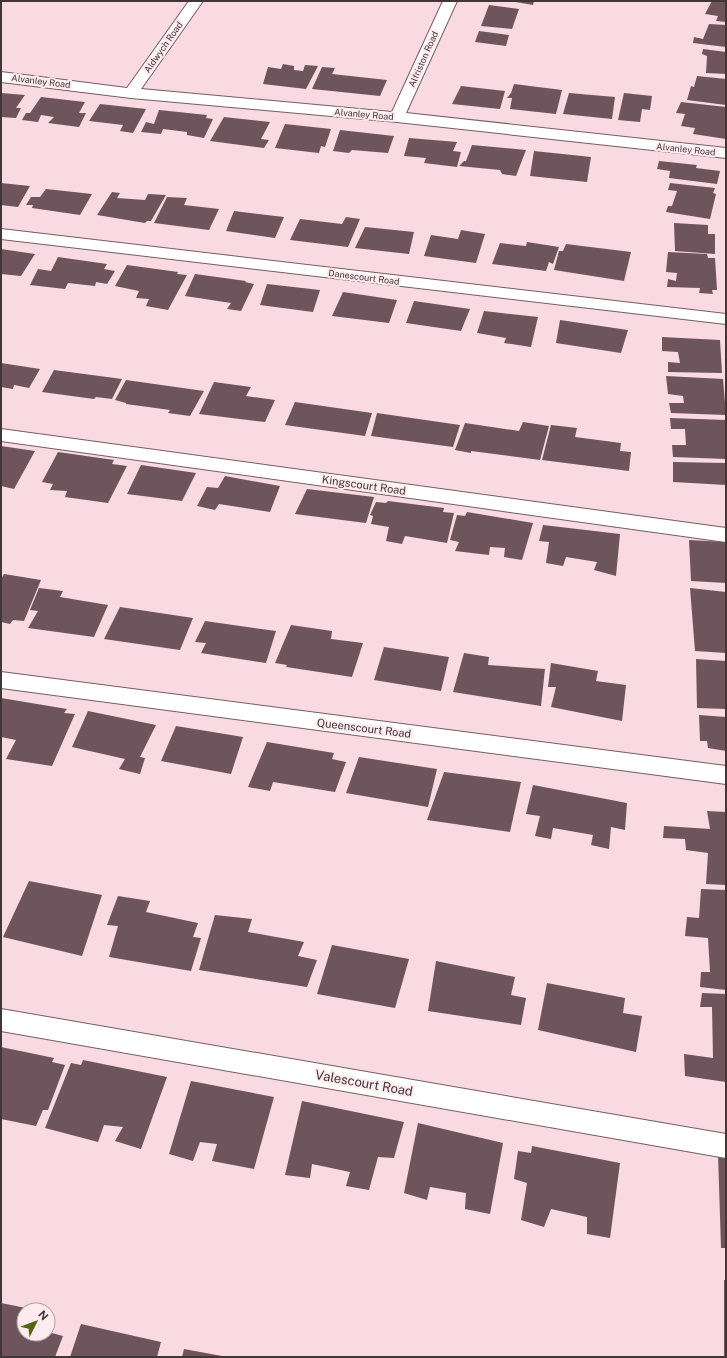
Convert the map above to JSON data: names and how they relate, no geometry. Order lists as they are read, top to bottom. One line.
{"streets":{"street":["Aldwych Road","Alfriston Road","Alvanley Road","Danescourt Road","Kingscourt Road","Queenscourt Road","Valescourt Road"]},"crossings":[["Aldwych Road","Alvanley Road"],["Alfriston Road","Alvanley Road"]],"north":"top right"}
